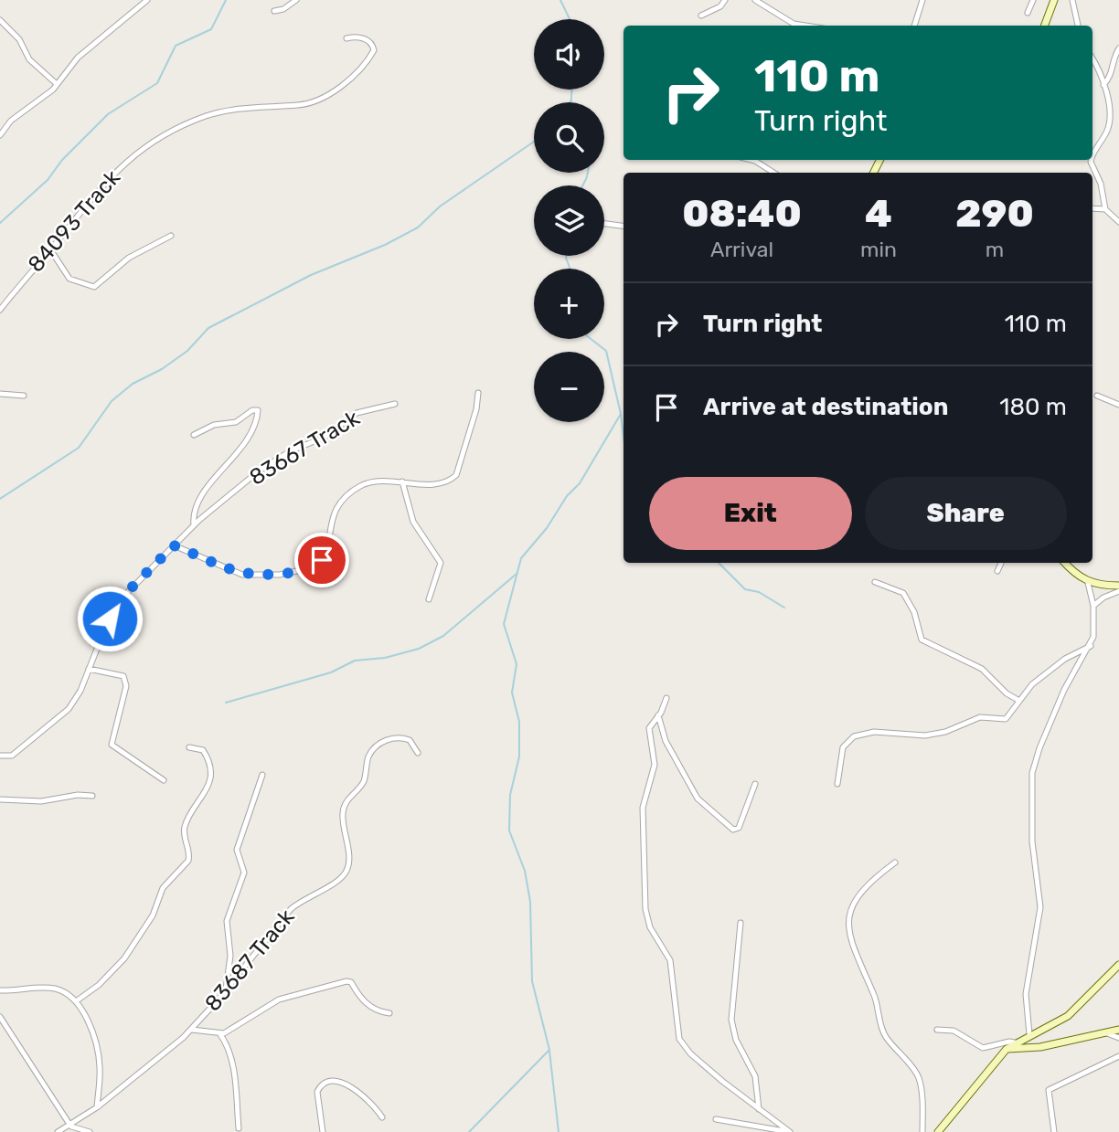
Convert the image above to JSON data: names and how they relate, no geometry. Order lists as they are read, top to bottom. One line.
{"streets":{"street":["84093 Track","83667 Track","83687 Track"]},"page":{"map_buttons":["+","−"],"turn":["110 m","Turn right"],"eta":["08:40","Arrival","4","min","290","m"],"list":[{"name":"Turn right","value":"110 m"},{"name":"Arrive at destination","value":"180 m"}],"buttons":["Exit","Share"]}}
